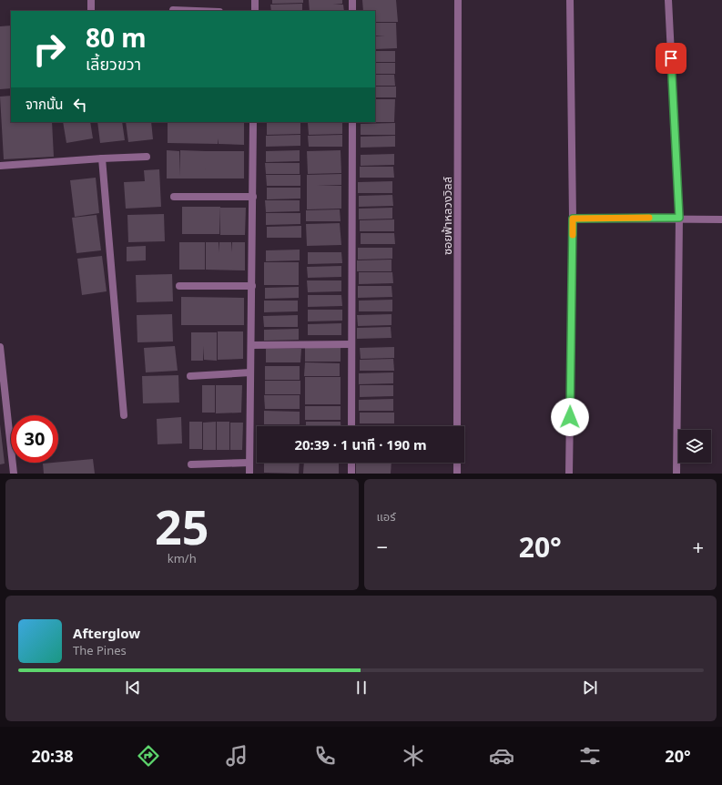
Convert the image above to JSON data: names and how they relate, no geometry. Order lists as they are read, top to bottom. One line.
{"streets":{"street":["ซอยฟ้าหลวงวิลล์"]},"page":{"turn":["80 m","เลี้ยวขวา"],"then":"จากนั้น","limit":"30","trip":"20:39 · 1 นาที · 190 m","tile":[["25","km/h"],"แอร์"],"heat":["−","20°","+"],"song":["Afterglow","The Pines"],"tabs":["20:38","20°"]}}
